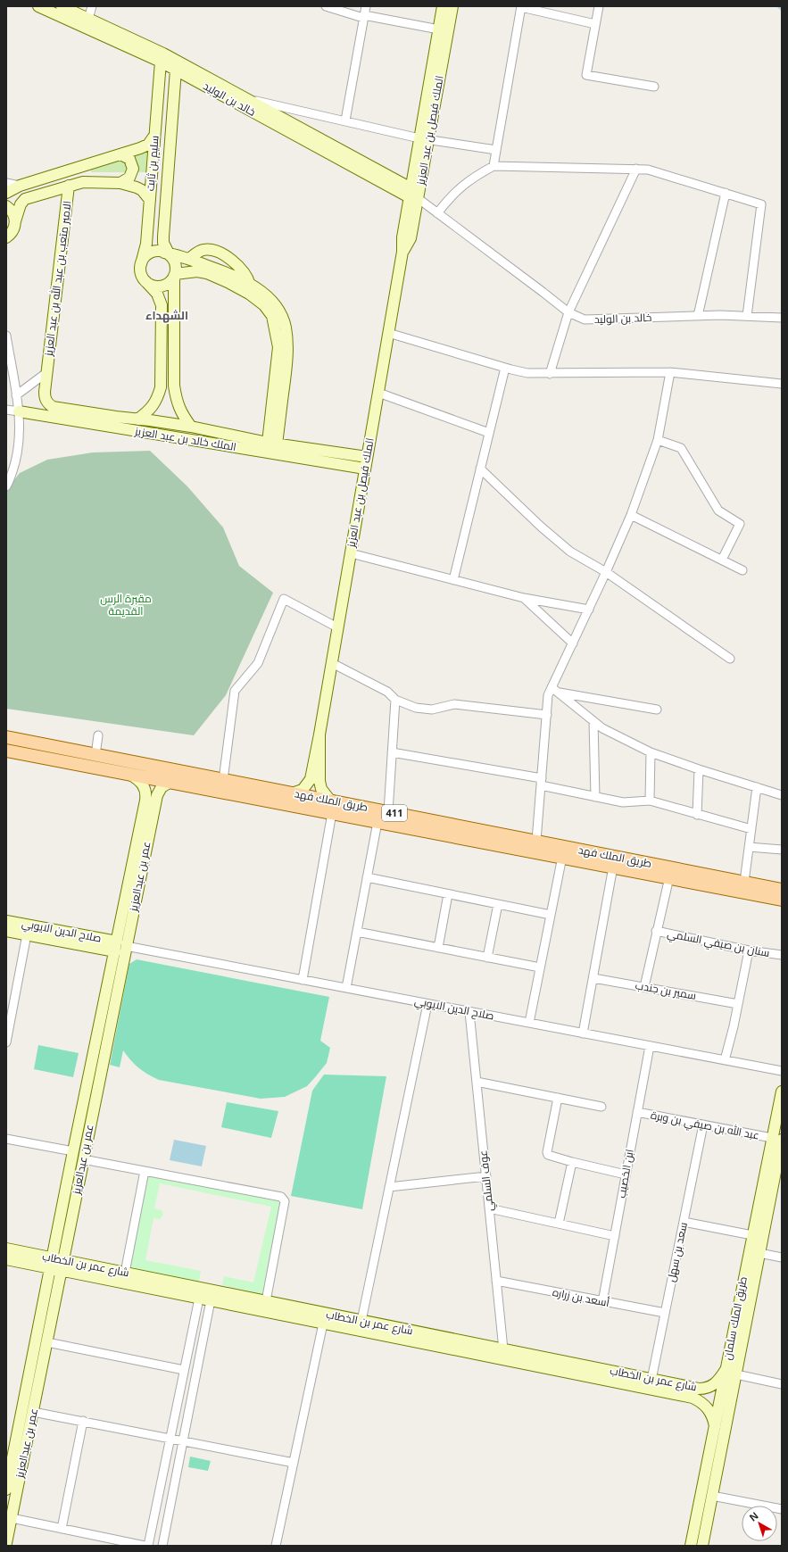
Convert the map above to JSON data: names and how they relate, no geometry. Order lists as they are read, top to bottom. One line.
{"streets":{"main road":["طريق الملك فهد","411"],"street":["خالد بن الوليد","الملك فيصل بن عبد العزيز","سليم بن ثابت","الامير متعب بن عبد الله بن عبد العزيز","الملك خالد بن عبد العزيز","عمر بن عبدالعزيز","صلاح الدين الايوبي","سنان بن صيفي السلمي","سمير بن جندب","عبد الله بن صيفي بن وبرة","ابن الخصيب","عوف السلمي","سعد بن سهل","شارع عمر بن الخطاب","أسعد بن زراره","طريق الملك سلمان"]},"crossings":[["خالد بن الوليد","الملك فيصل بن عبد العزيز"],["خالد بن الوليد","سليم بن ثابت"],["الملك فيصل بن عبد العزيز","الملك خالد بن عبد العزيز"],["الامير متعب بن عبد الله بن عبد العزيز","الملك خالد بن عبد العزيز"],["طريق الملك فهد","عمر بن عبدالعزيز"],["عمر بن عبدالعزيز","صلاح الدين الايوبي"],["عمر بن عبدالعزيز","شارع عمر بن الخطاب"],["صلاح الدين الايوبي","ابن الخصيب"],["صلاح الدين الايوبي","عوف السلمي"],["عبد الله بن صيفي بن وبرة","ابن الخصيب"],["عبد الله بن صيفي بن وبرة","سعد بن سهل"],["عبد الله بن صيفي بن وبرة","طريق الملك سلمان"],["ابن الخصيب","أسعد بن زراره"],["عوف السلمي","شارع عمر بن الخطاب"],["عوف السلمي","أسعد بن زراره"],["سعد بن سهل","شارع عمر بن الخطاب"],["سعد بن سهل","أسعد بن زراره"],["شارع عمر بن الخطاب","طريق الملك سلمان"]],"districts":["الشهداء"],"parks":["مقبرة الرس القديمة"],"north":"top left"}
